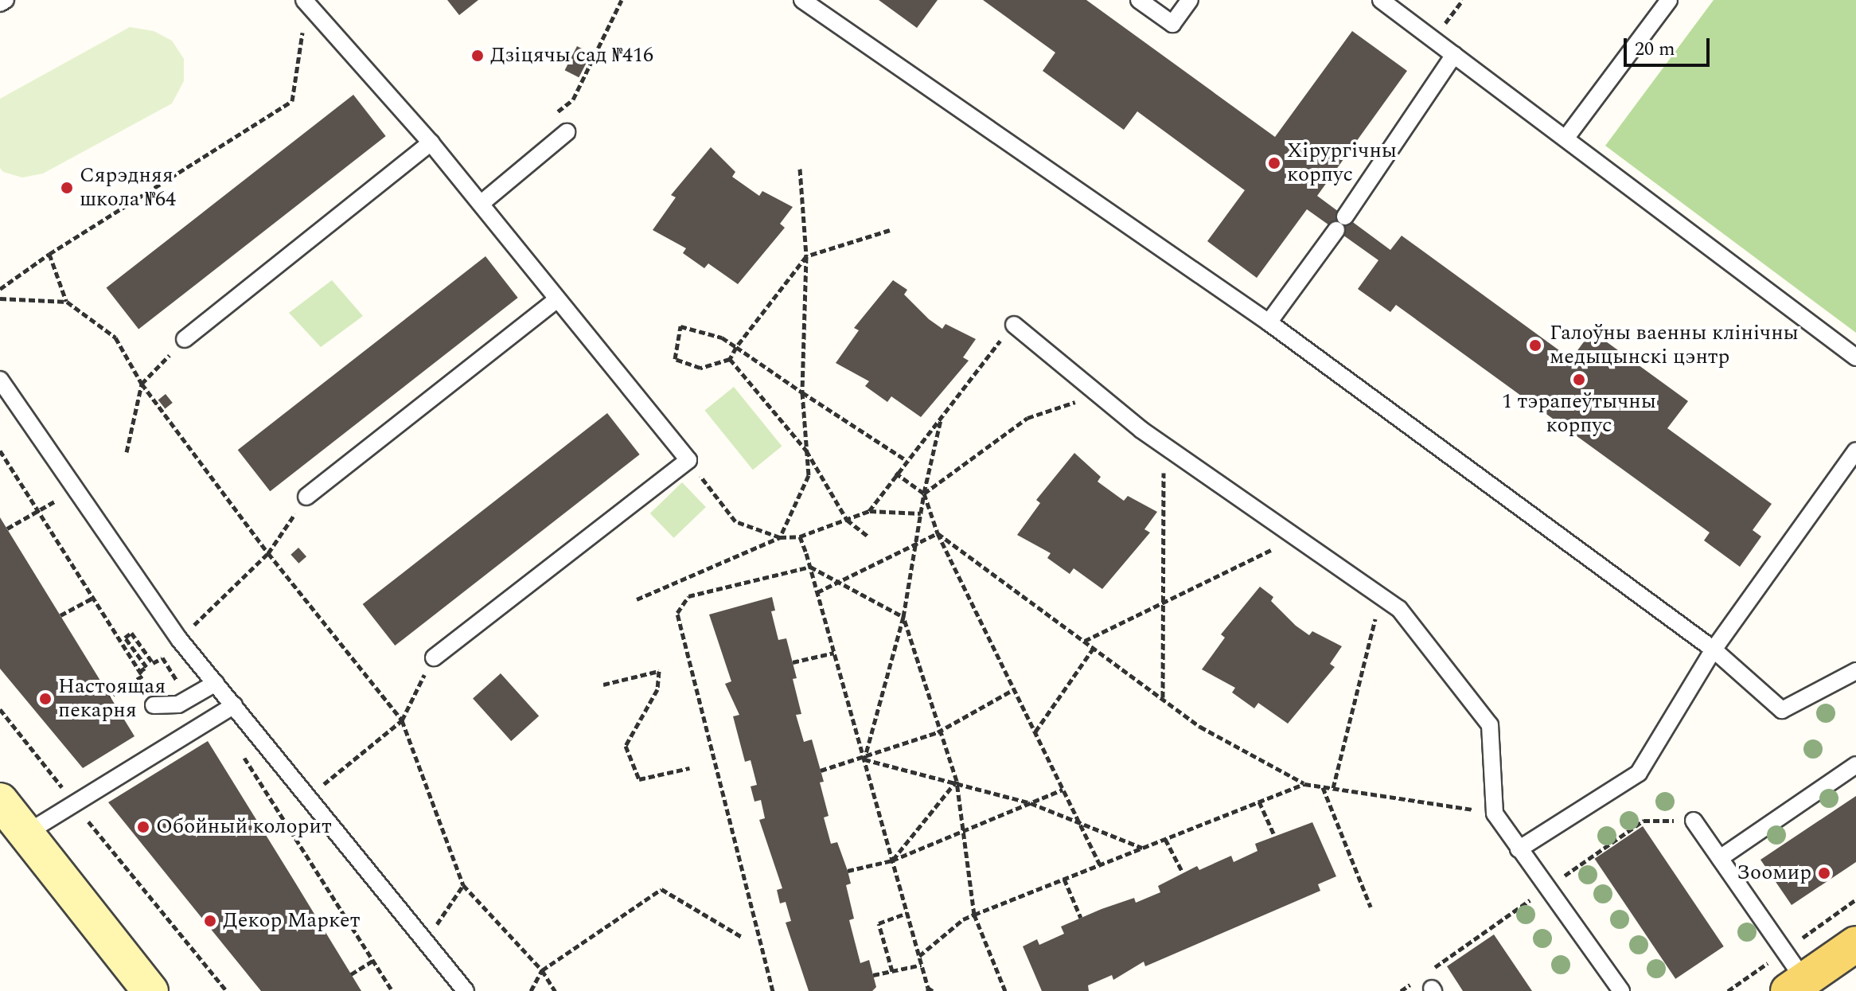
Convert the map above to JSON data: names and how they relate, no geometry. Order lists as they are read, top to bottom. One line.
{"places":["Дзіцячы сад №416","Хірургічны корпус","Сярэдняя школа №64","Галоўны ваенны клінічны медыцынскі цэнтр","1 тэрапеўтычны корпус","Настоящая пекарня","Обойный колорит","Зоомир","Декор Маркет"],"scale_bar":"20 m"}
